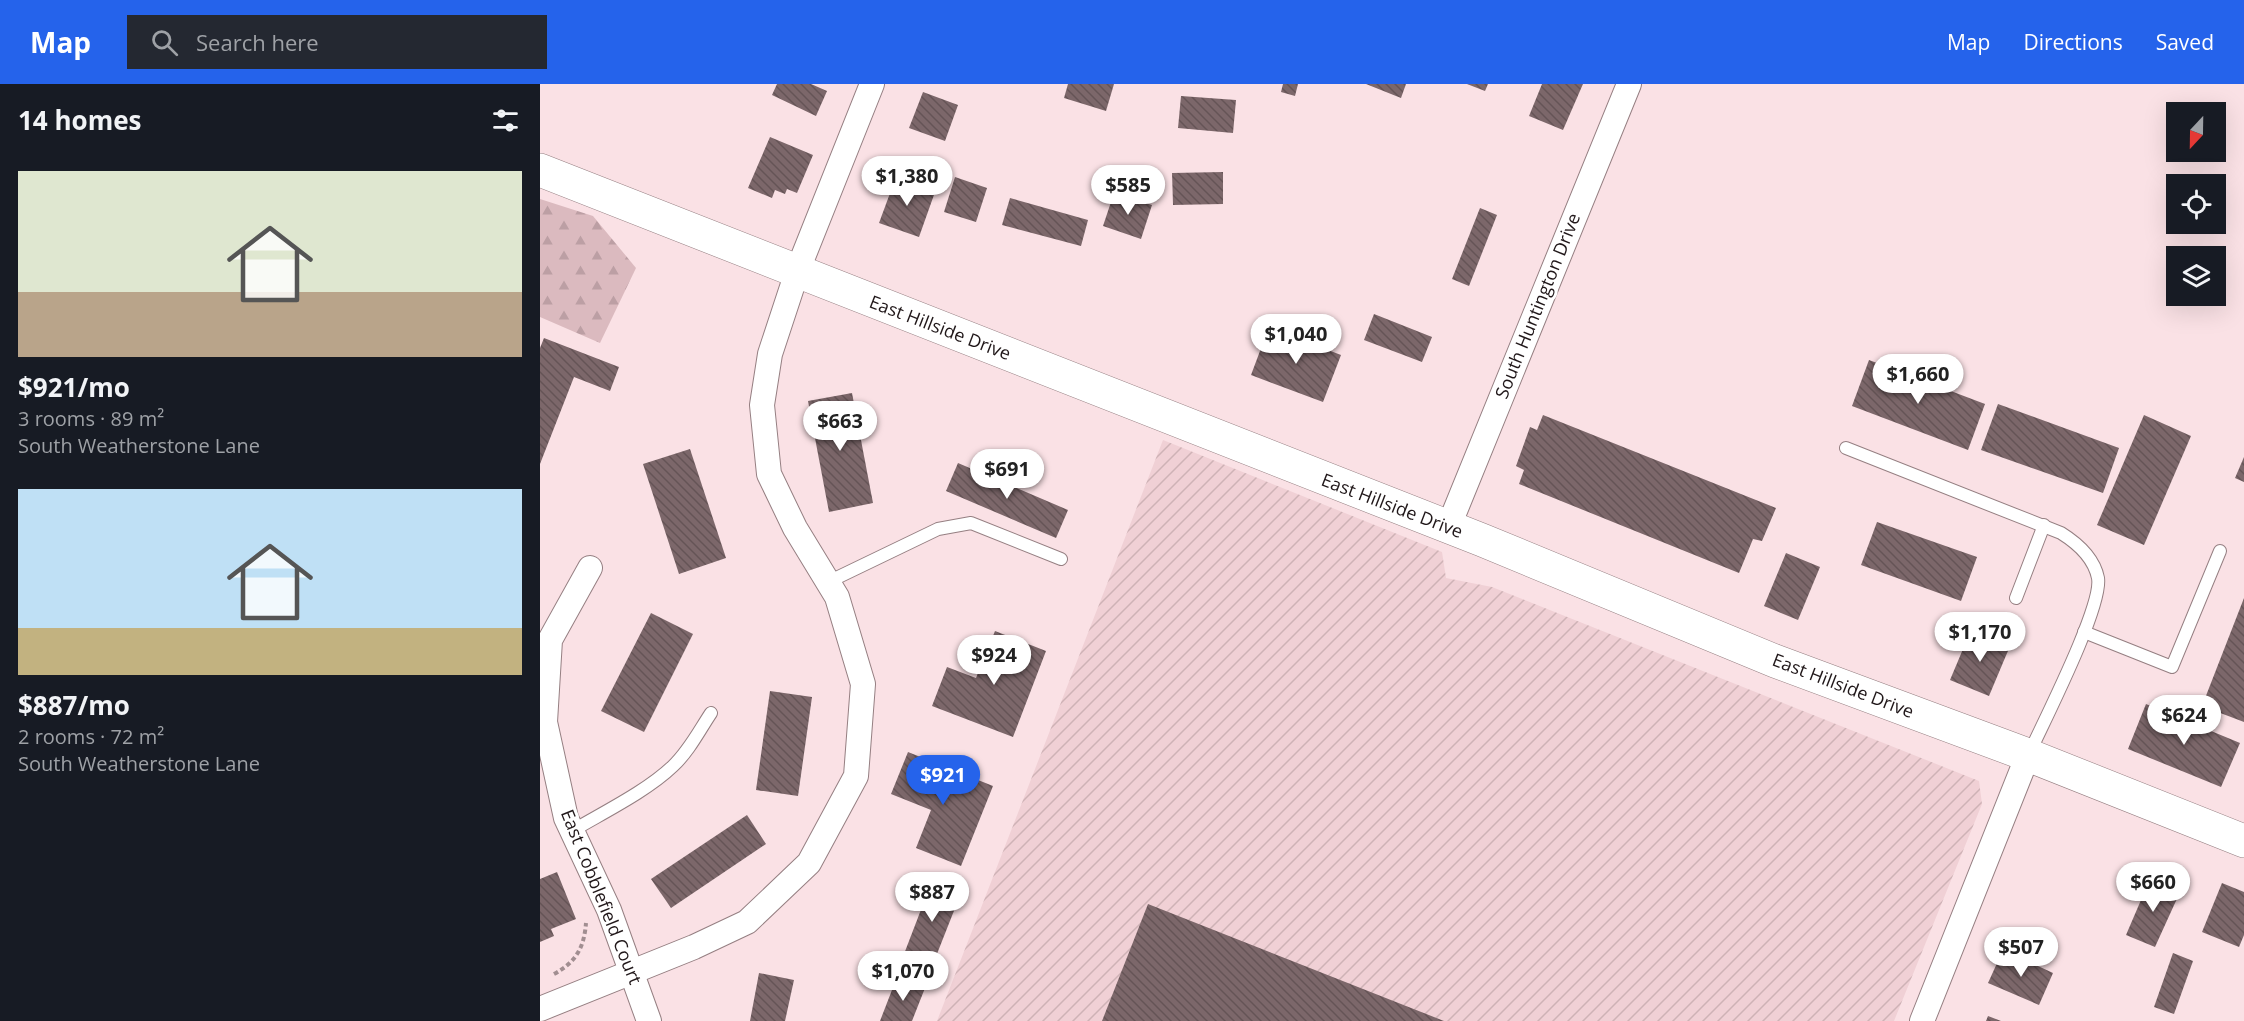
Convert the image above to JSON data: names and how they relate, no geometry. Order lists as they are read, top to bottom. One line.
{"streets":{"main road":["East Hillside Drive"],"street":["South Huntington Drive","East Cobblefield Court"]},"crossings":[["South Huntington Drive","East Hillside Drive"]],"north":"bottom","page":{"header":"Map","search":"Search here","nav":["Map","Directions","Saved"],"heading":"14 homes","list":[{"name":"$921/mo","note":"3 rooms · 89 m² · South Weatherstone Lane"},{"name":"$887/mo","note":"2 rooms · 72 m² · South Weatherstone Lane"}],"price":["$1,380","$585","$1,040","$1,660","$663","$691","$1,170","$924","$624","$921","$660","$887","$507","$1,070"]}}
